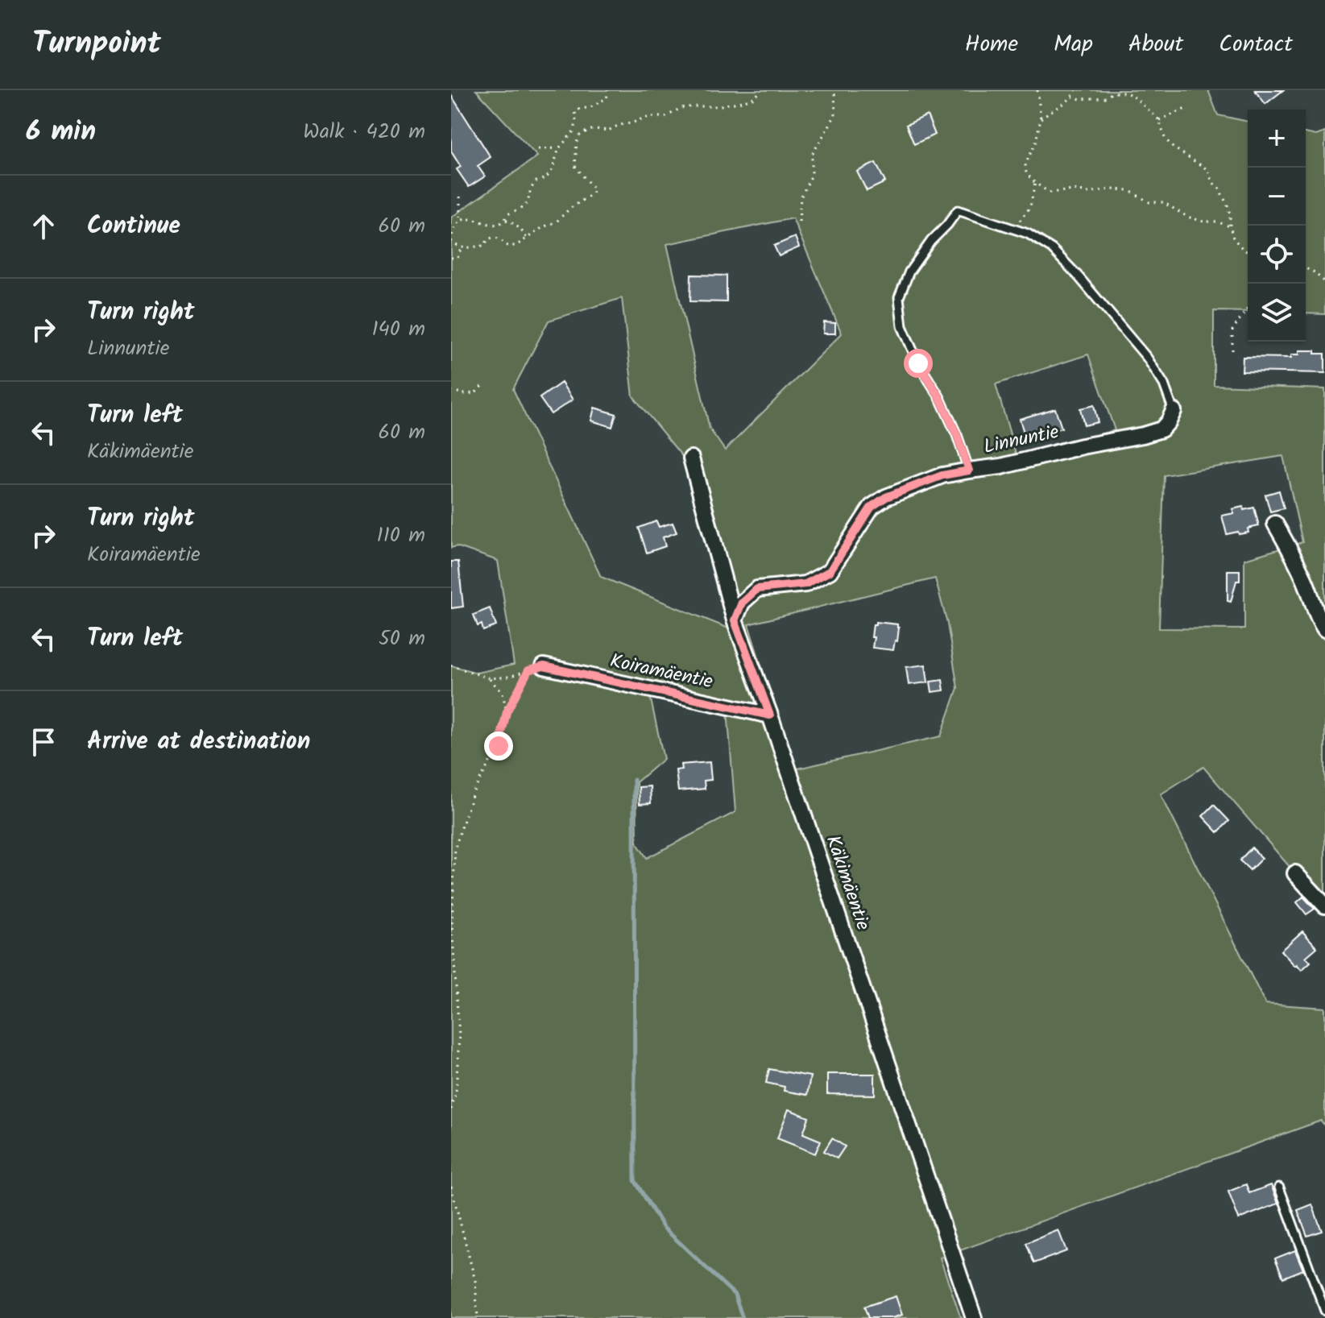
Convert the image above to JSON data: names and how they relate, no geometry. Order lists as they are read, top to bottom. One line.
{"streets":{"street":["Linnuntie","Koiramäentie","Käkimäentie"]},"crossings":[["Linnuntie","Käkimäentie"],["Koiramäentie","Käkimäentie"]],"page":{"header":"Turnpoint","nav":["Home","Map","About","Contact"],"heading":["6 min","Walk · 420 m"],"map_buttons":["+","−"],"list":[["Continue","60 m"],["Turn right","Linnuntie","140 m"],["Turn left","Käkimäentie","60 m"],["Turn right","Koiramäentie","110 m"],["Turn left","50 m"],"Arrive at destination"]}}
